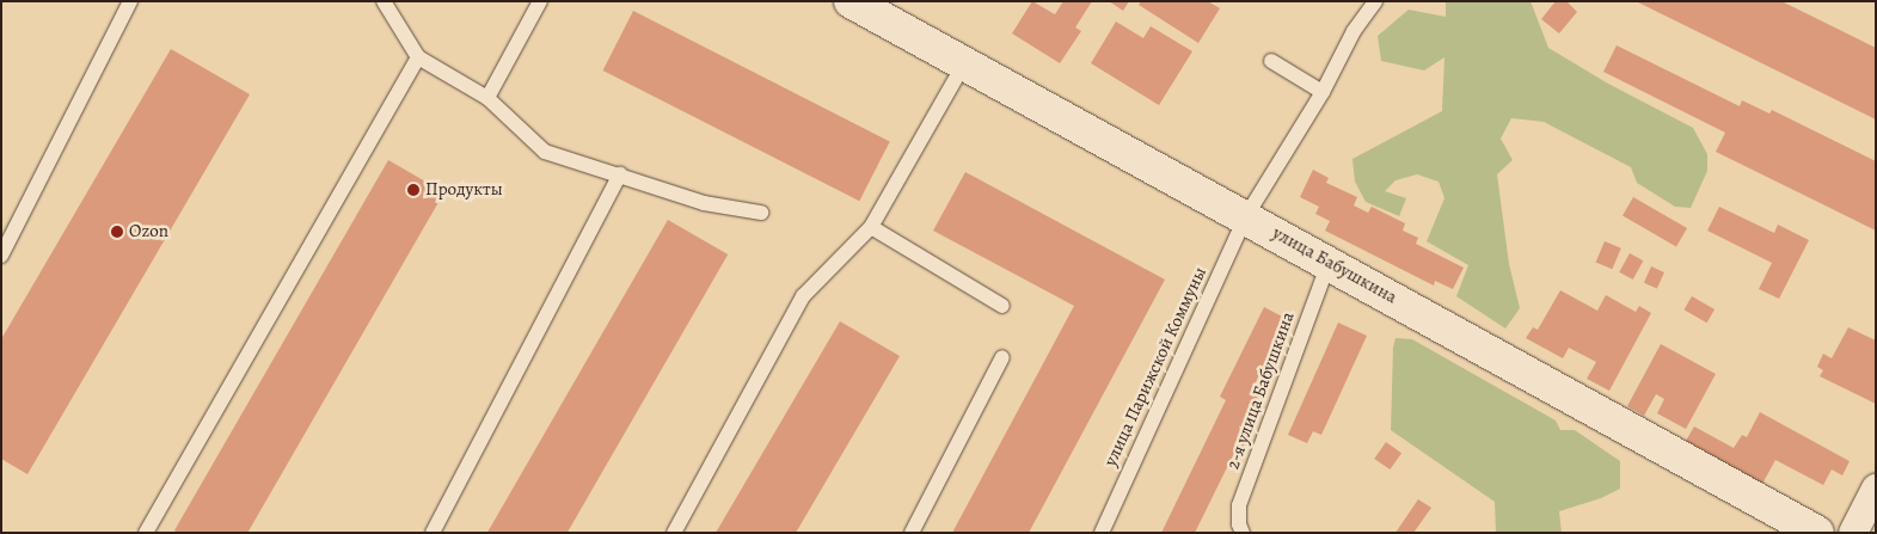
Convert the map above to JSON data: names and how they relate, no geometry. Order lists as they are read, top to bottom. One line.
{"streets":{"street":["улица Бабушкина"],"lane":["улица Парижской Коммуны","2-я улица Бабушкина"]},"crossings":[["улица Бабушкина","улица Парижской Коммуны"],["улица Бабушкина","2-я улица Бабушкина"]],"places":["Продукты","Ozon"]}
